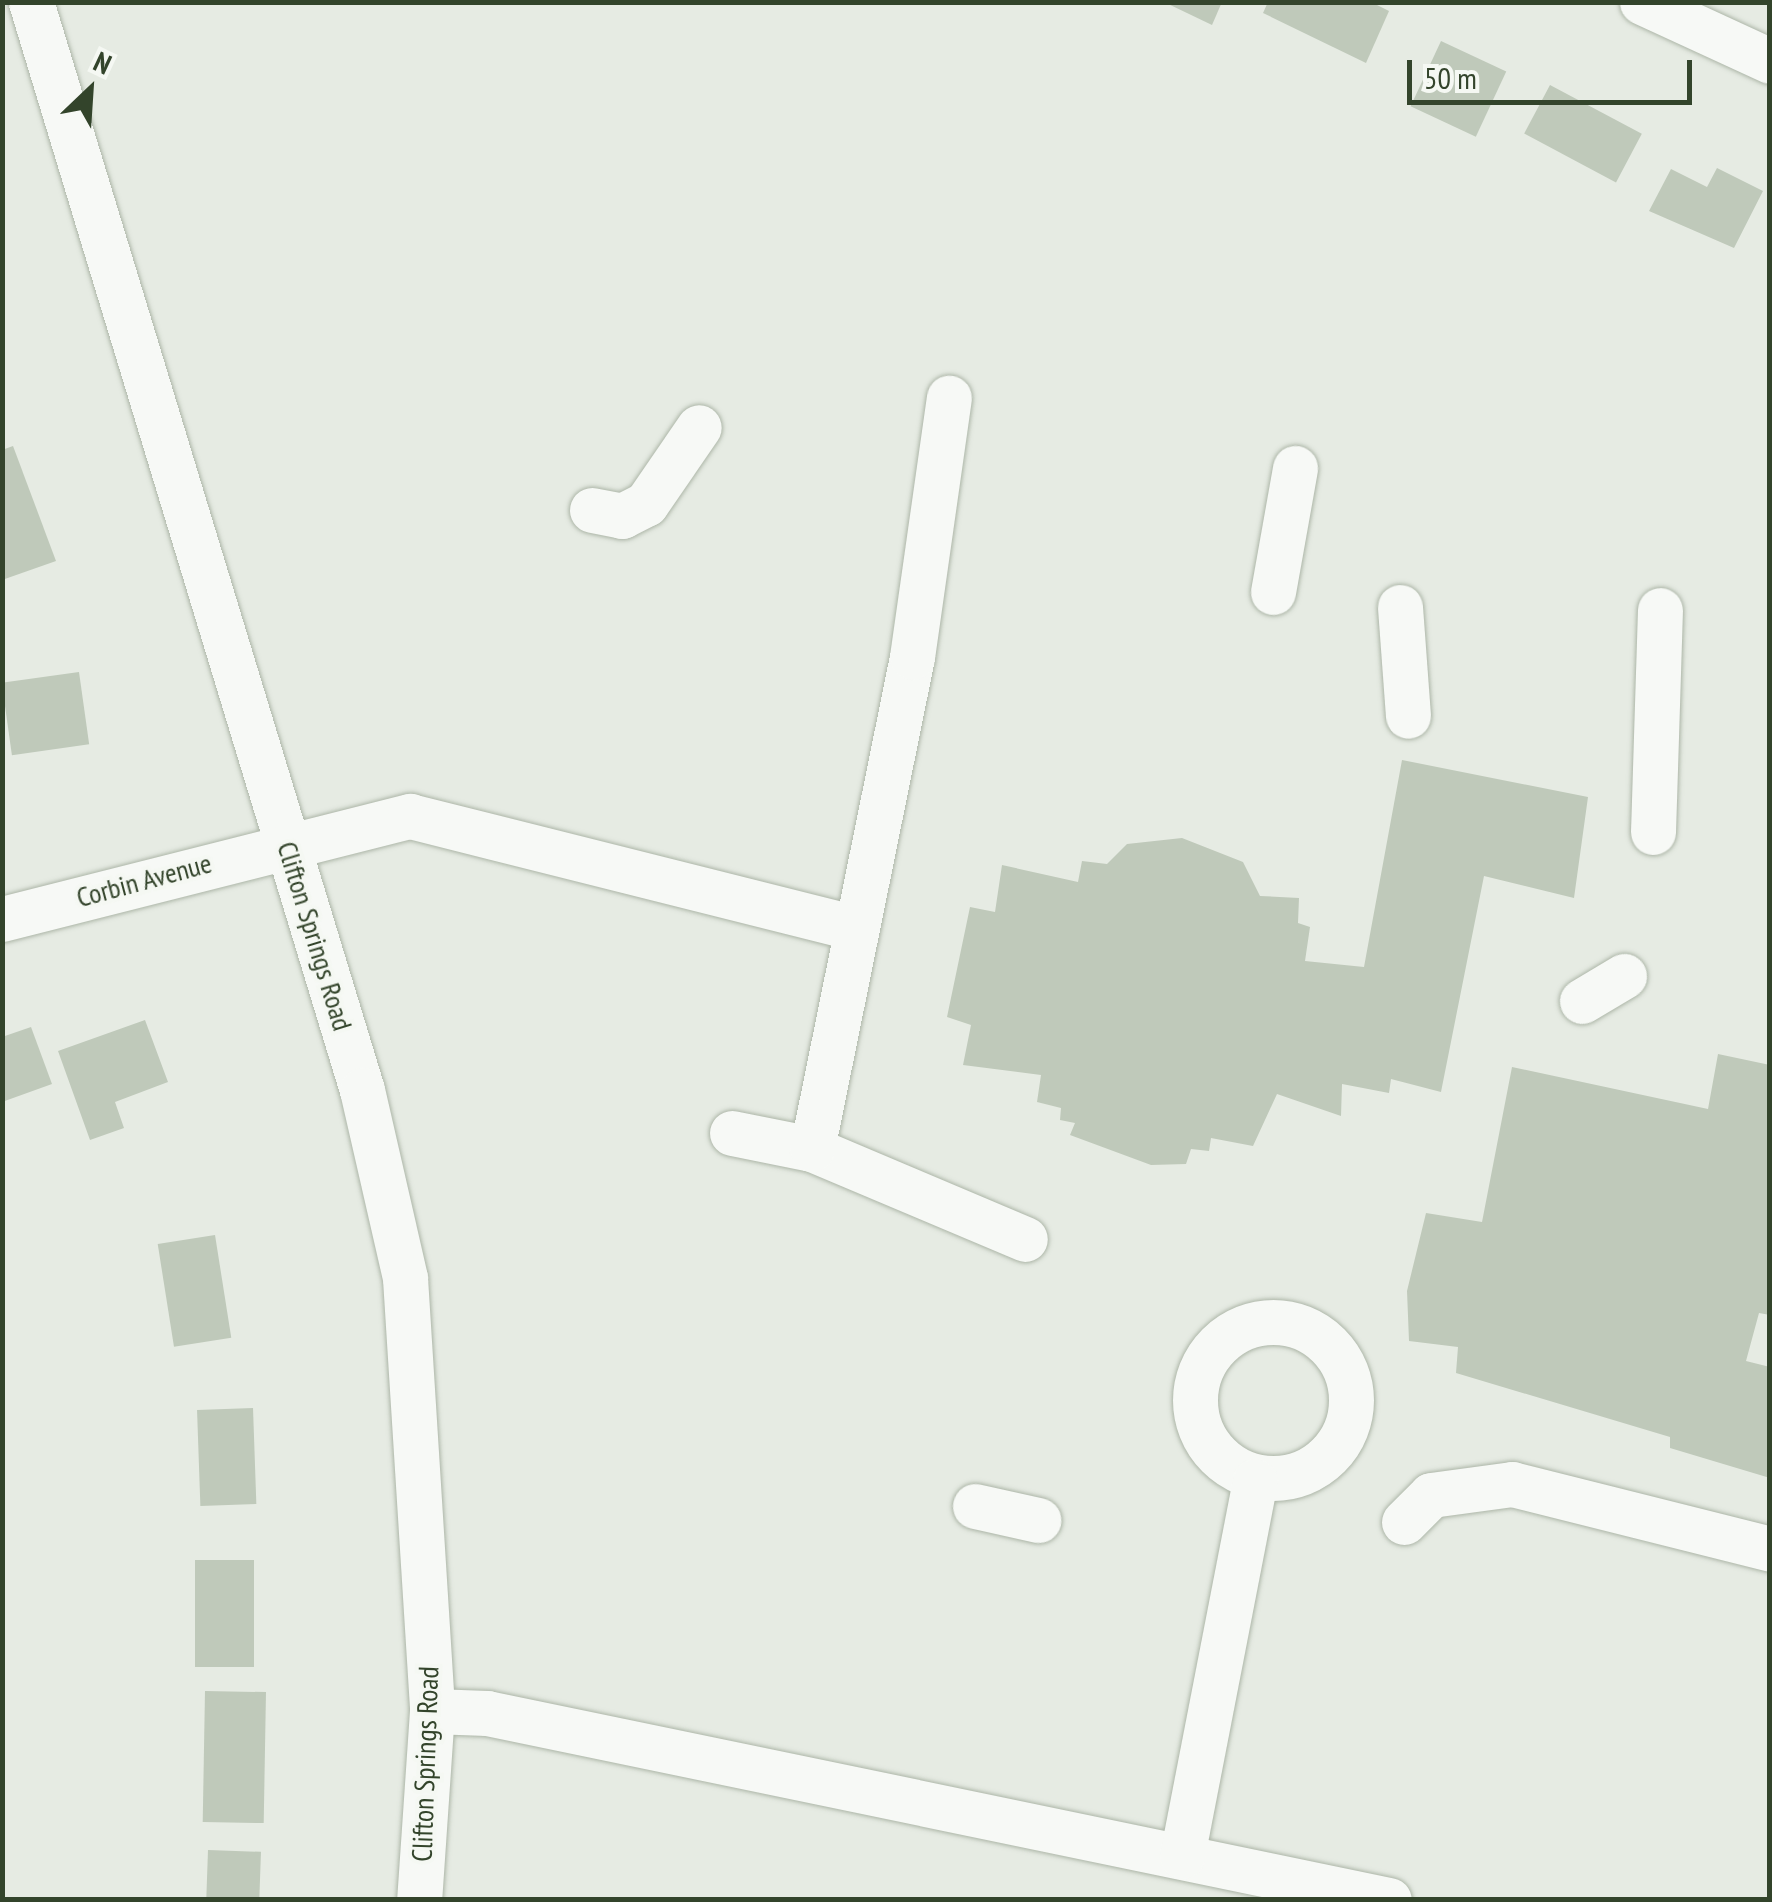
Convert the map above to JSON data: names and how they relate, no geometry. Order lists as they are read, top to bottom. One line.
{"streets":{"street":["Corbin Avenue","Clifton Springs Road"]},"crossings":[["Corbin Avenue","Clifton Springs Road"]],"scale_bar":"50 m","north":"top right"}
